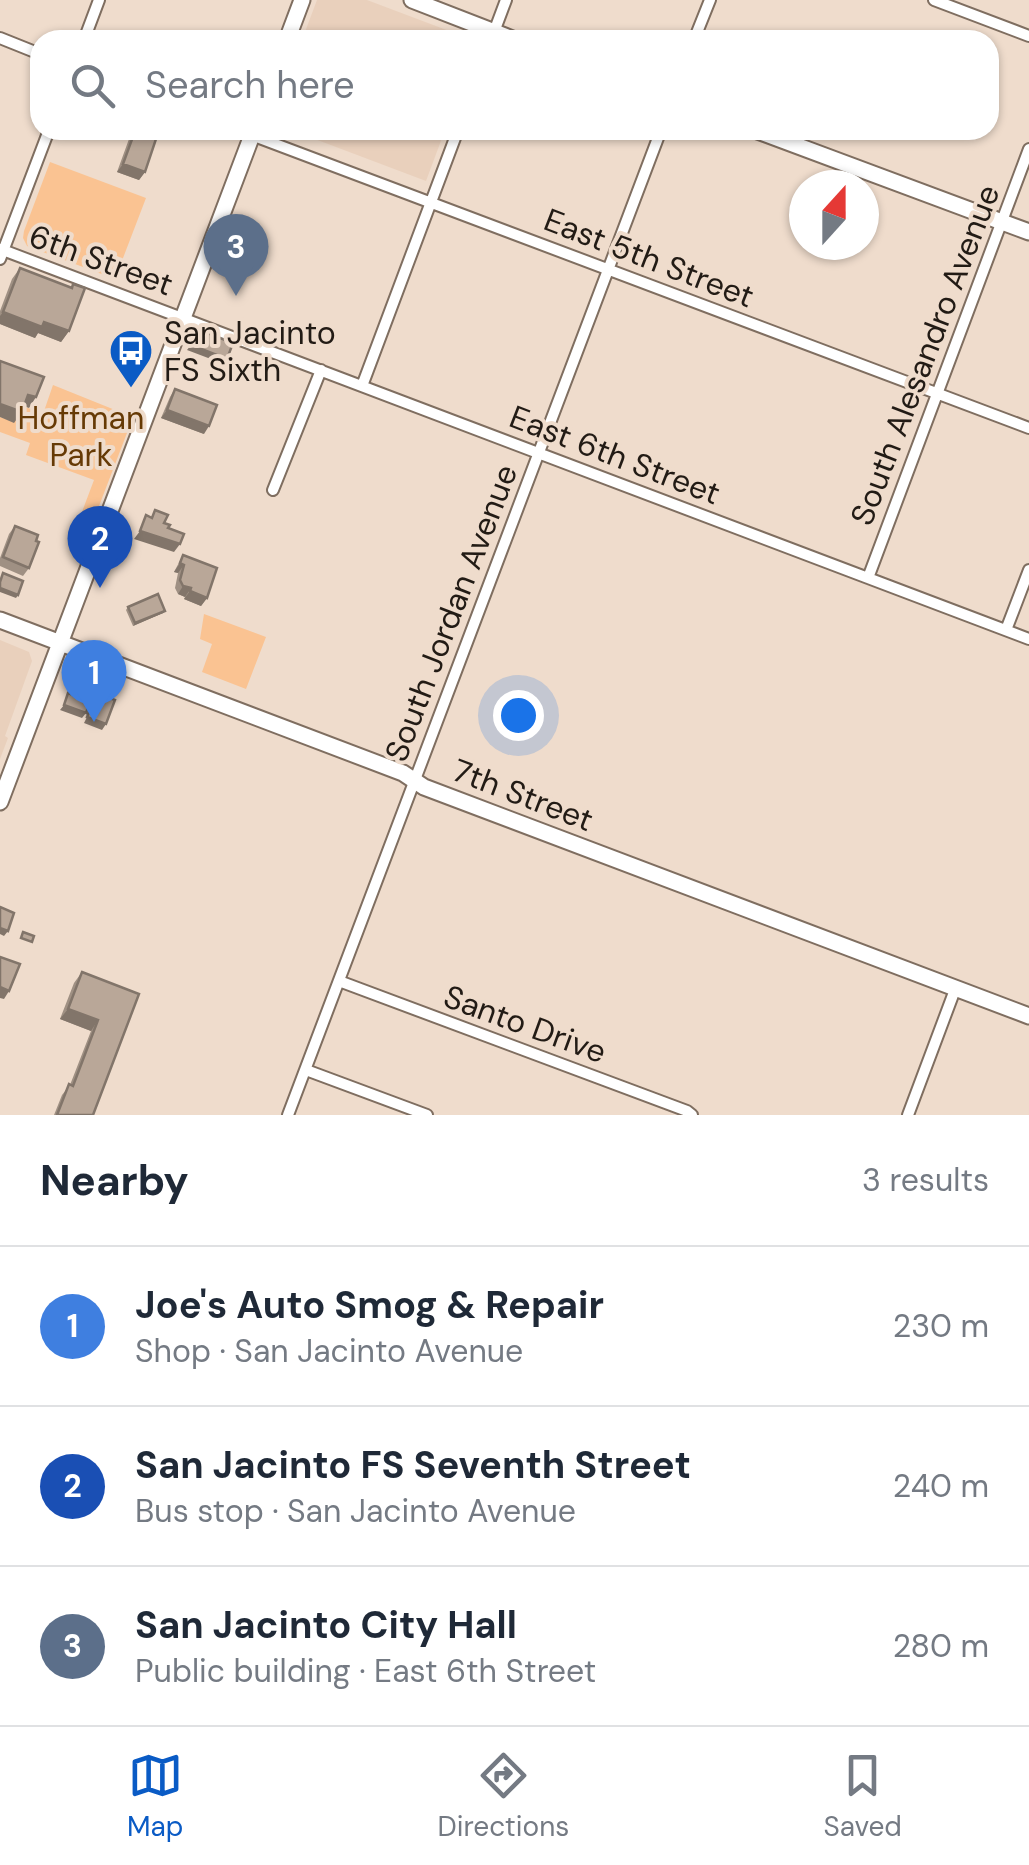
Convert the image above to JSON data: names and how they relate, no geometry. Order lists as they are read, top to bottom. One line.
{"streets":{"street":["East 5th Street","6th Street","South Alesandro Avenue","East 6th Street","South Jordan Avenue","7th Street","Santo Drive"]},"crossings":[["East 5th Street","South Alesandro Avenue"],["East 5th Street","South Jordan Avenue"],["6th Street","East 6th Street"],["South Alesandro Avenue","East 6th Street"],["East 6th Street","South Jordan Avenue"],["South Jordan Avenue","7th Street"],["South Jordan Avenue","Santo Drive"]],"parks":["Hoffman Park"],"places":{"bus stop":["San Jacinto FS Sixth"]},"north":"top","page":{"search":"Search here","pins":["3","2","1"],"heading":["Nearby","3 results"],"list":[{"mark":"1","name":"Joe's Auto Smog & Repair","note":"Shop · San Jacinto Avenue","value":"230 m"},{"mark":"2","name":"San Jacinto FS Seventh Street","note":"Bus stop · San Jacinto Avenue","value":"240 m"},{"mark":"3","name":"San Jacinto City Hall","note":"Public building · East 6th Street","value":"280 m"}],"nav":["Map","Directions","Saved"]}}
